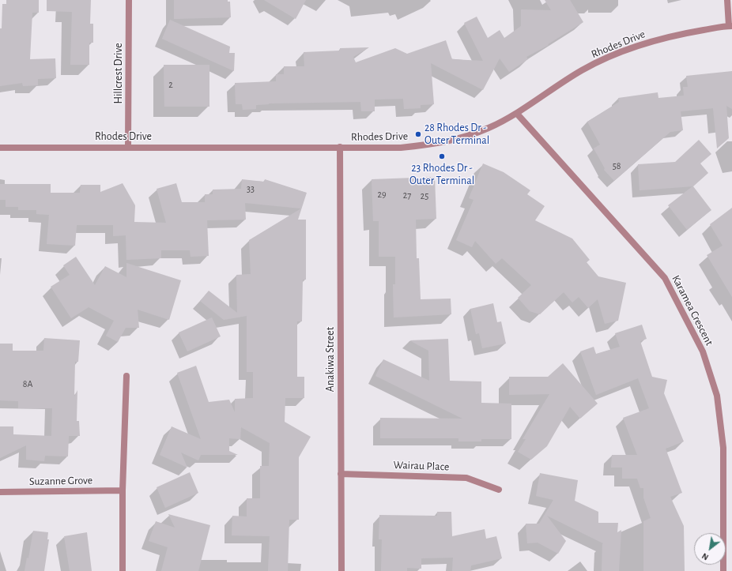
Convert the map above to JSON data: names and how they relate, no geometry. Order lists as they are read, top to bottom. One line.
{"streets":{"street":["Rhodes Drive","Hillcrest Drive","Karamea Crescent","Anakiwa Street","Wairau Place","Suzanne Grove"]},"crossings":[["Rhodes Drive","Hillcrest Drive"],["Rhodes Drive","Karamea Crescent"],["Rhodes Drive","Anakiwa Street"],["Anakiwa Street","Wairau Place"]],"places":["28 Rhodes Dr - Outer Terminal","23 Rhodes Dr - Outer Terminal"],"house_numbers":["2","58","33","29","27","25","8A"],"north":"bottom left"}
